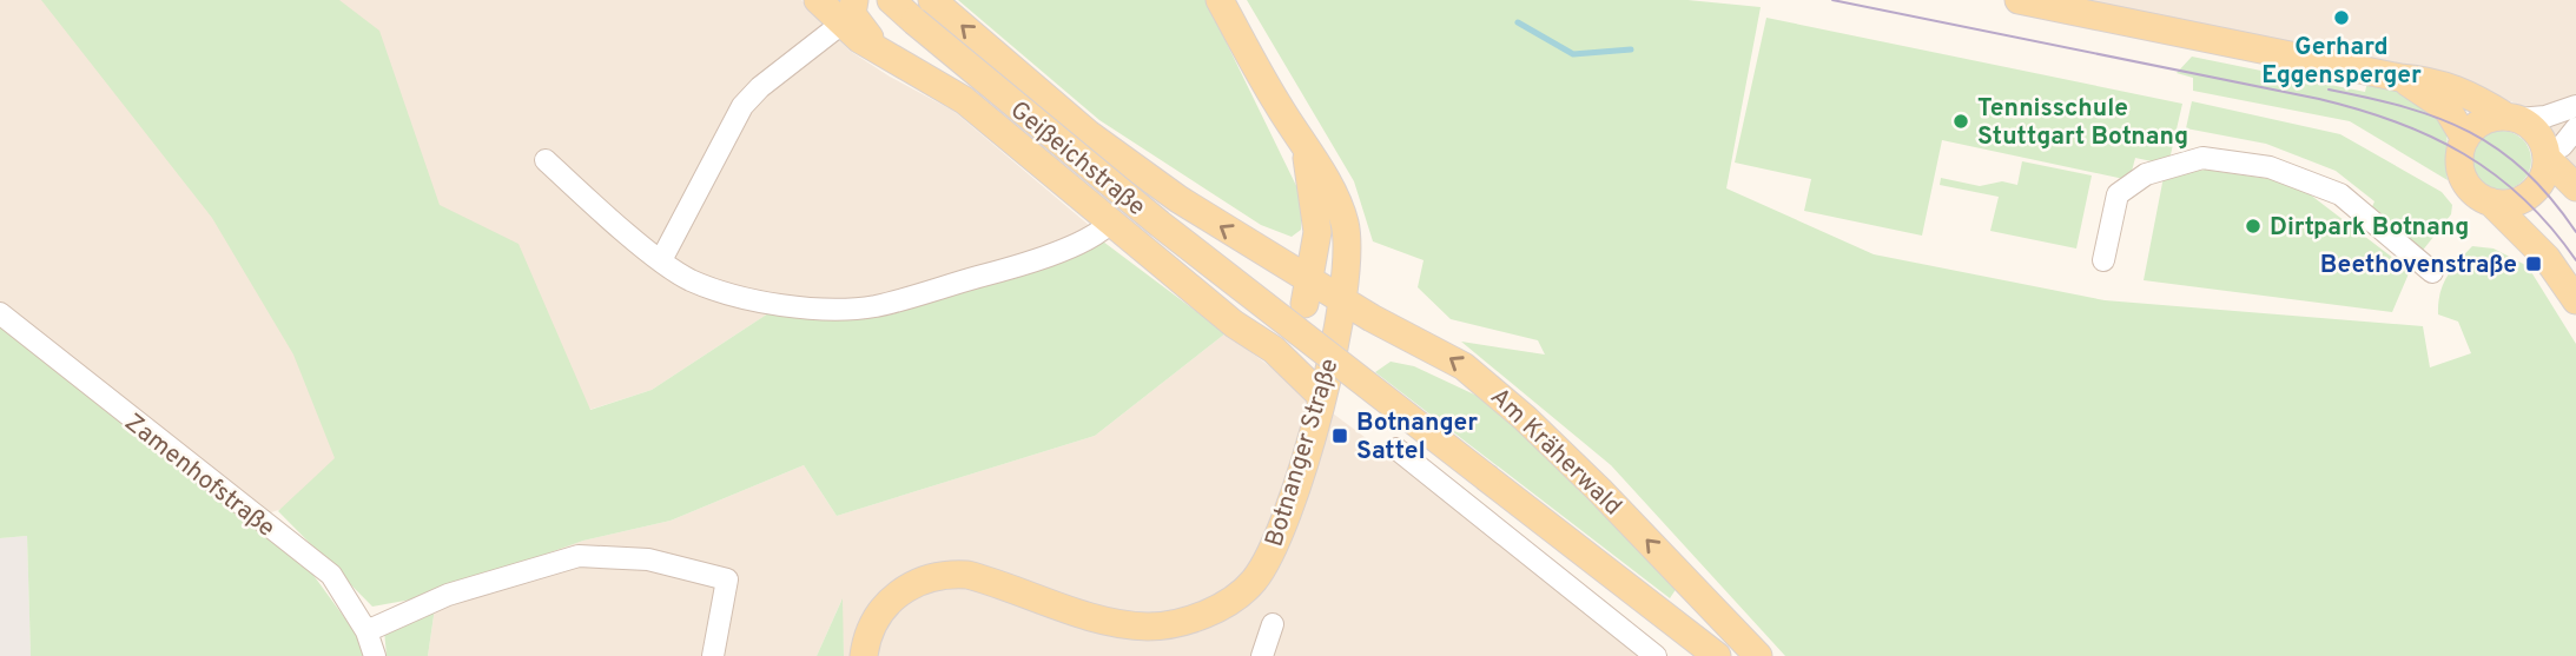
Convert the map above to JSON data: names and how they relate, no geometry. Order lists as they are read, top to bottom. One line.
{"streets":{"main road":["Geißeichstraße","Am Kräherwald","Botnanger Straße"],"street":["Zamenhofstraße"]},"crossings":[["Geißeichstraße","Am Kräherwald"],["Geißeichstraße","Botnanger Straße"]],"one_way":["Am Kräherwald"],"places":{"other":["Gerhard Eggensperger","Tennisschule Stuttgart Botnang","Dirtpark Botnang"],"transit":["Beethovenstraße","Botnanger Sattel"]}}
